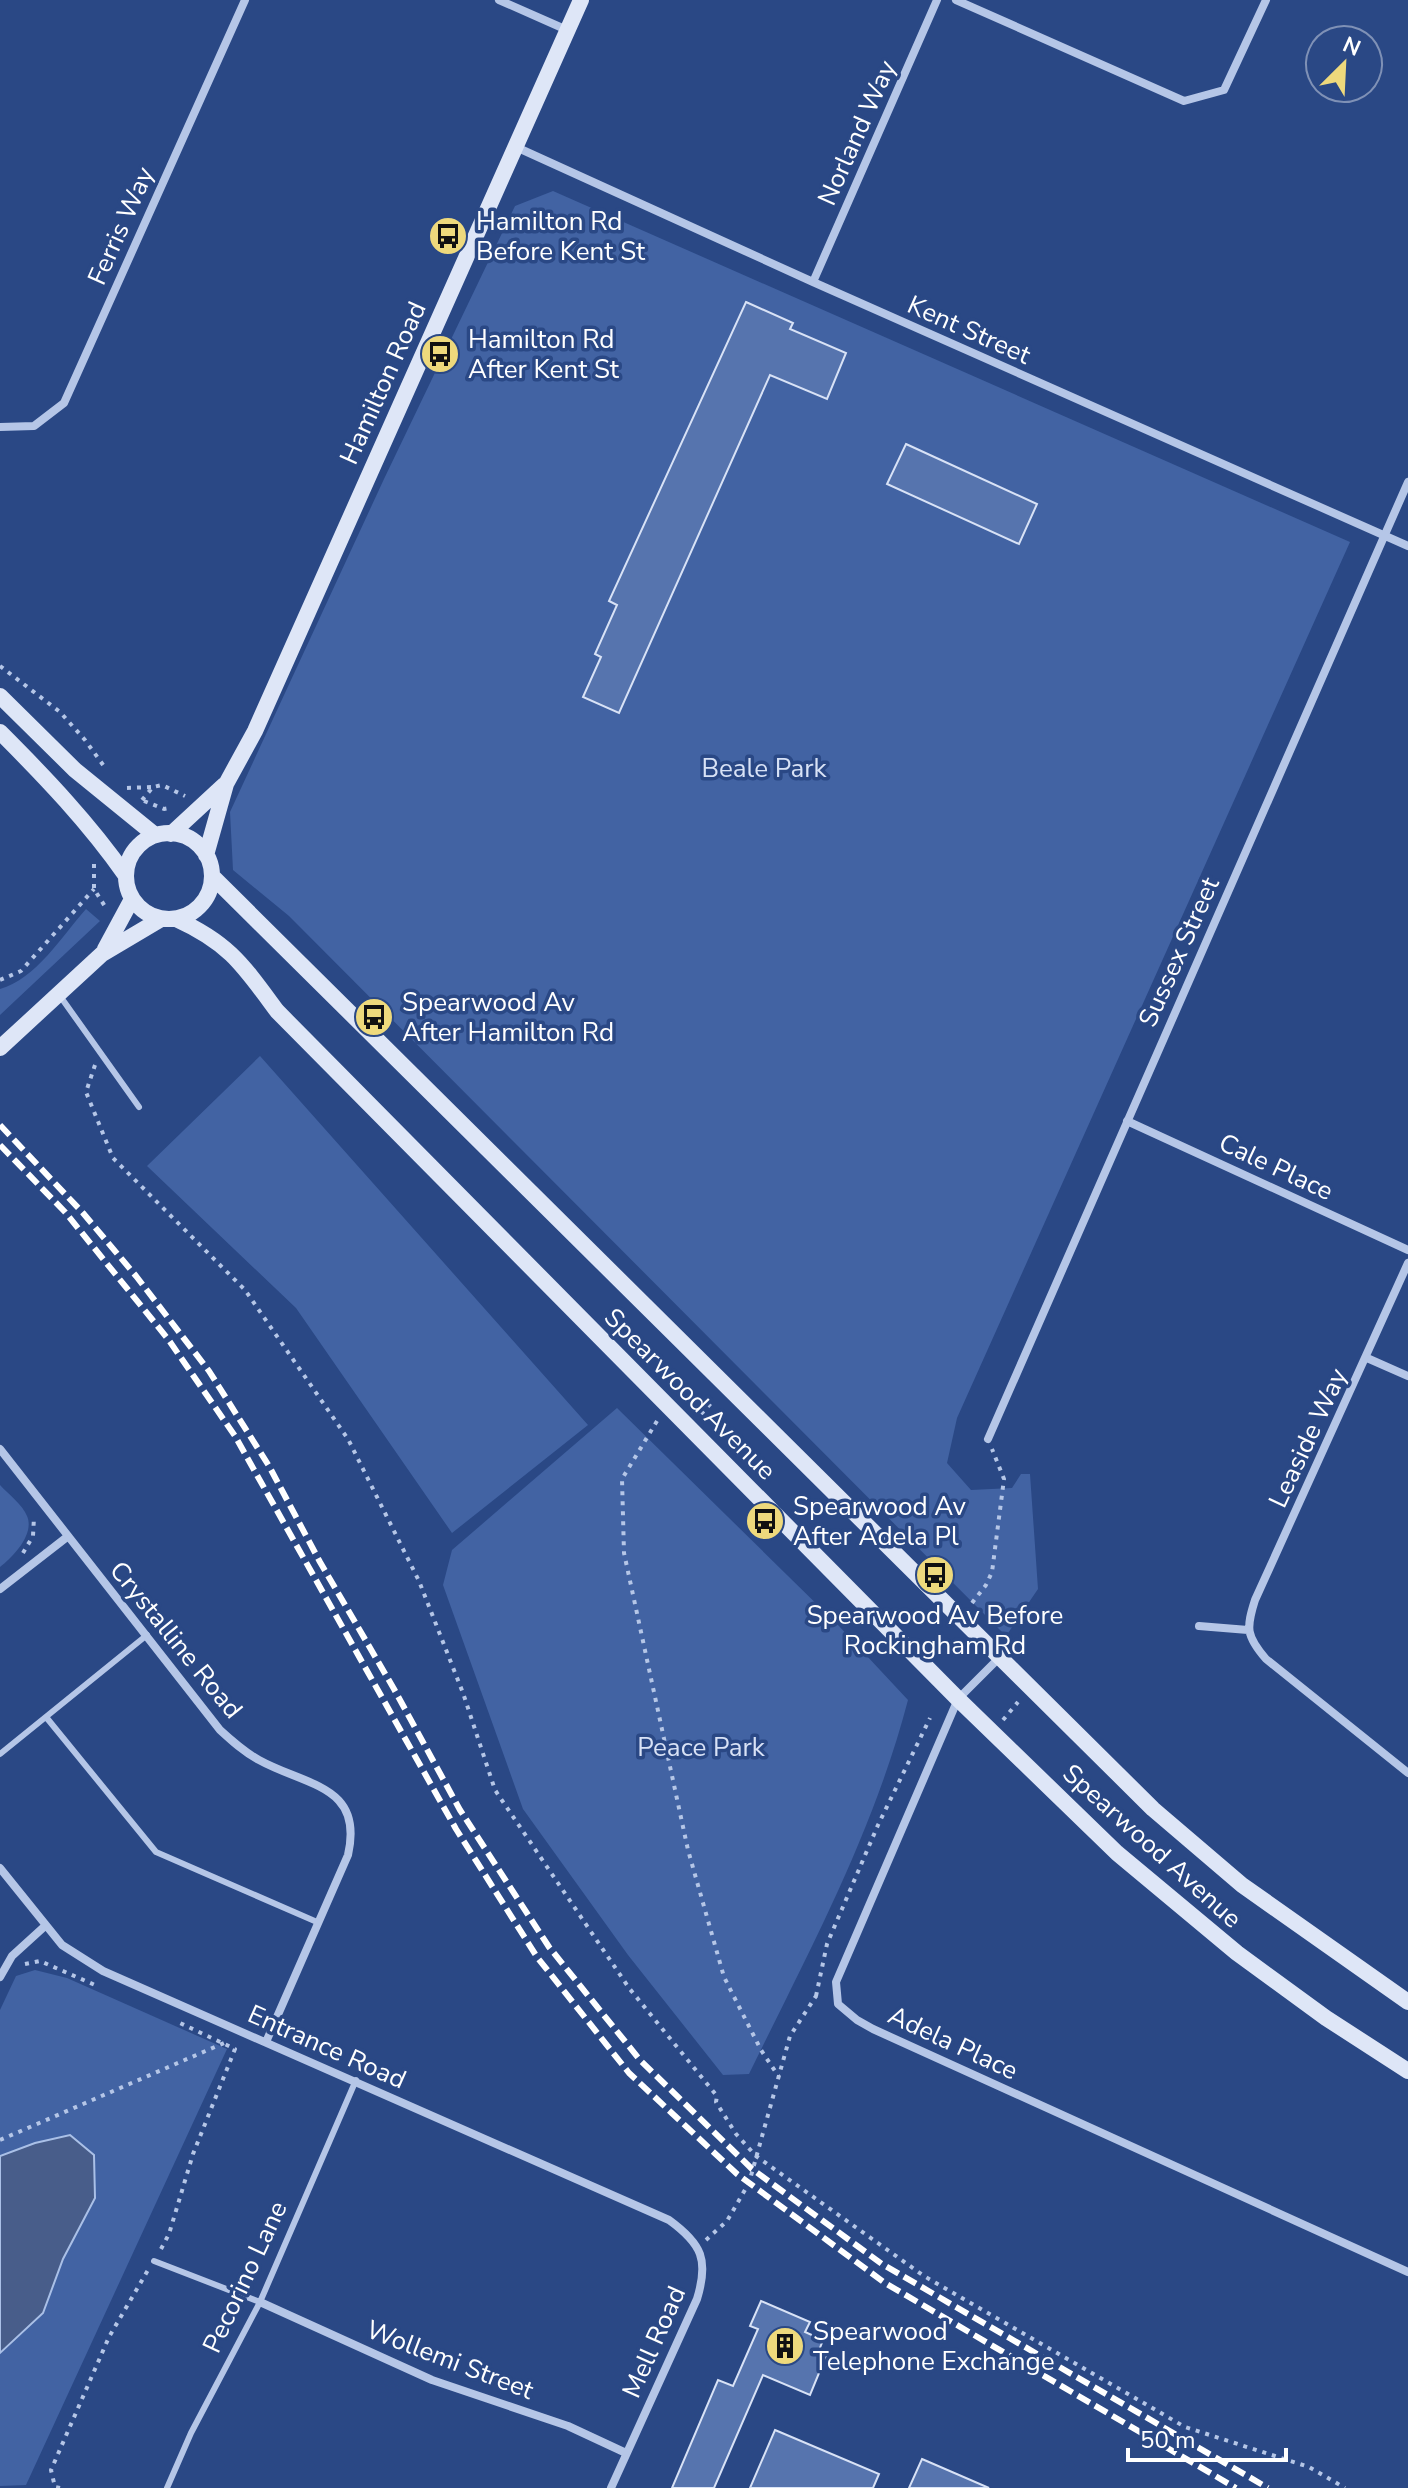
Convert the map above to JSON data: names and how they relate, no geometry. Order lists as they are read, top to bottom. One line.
{"streets":{"main road":["Hamilton Road","Spearwood Avenue"],"street":["Norland Way","Ferris Way","Kent Street","Sussex Street","Cale Place","Leaside Way","Crystalline Road","Adela Place","Entrance Road","Mell Road","Wollemi Street"],"lane":["Pecorino Lane"]},"crossings":[["Norland Way","Kent Street"],["Kent Street","Hamilton Road"],["Kent Street","Sussex Street"],["Hamilton Road","Spearwood Avenue"],["Sussex Street","Cale Place"],["Crystalline Road","Entrance Road"],["Entrance Road","Pecorino Lane"],["Entrance Road","Mell Road"],["Pecorino Lane","Wollemi Street"],["Mell Road","Wollemi Street"]],"parks":["Beale Park","Peace Park"],"places":{"bus stop":["Hamilton Rd Before Kent St","Hamilton Rd After Kent St","Spearwood Av After Hamilton Rd","Spearwood Av After Adela Pl","Spearwood Av Before Rockingham Rd"],"building":["Spearwood Telephone Exchange"]},"scale_bar":"50 m","north":"top right"}
